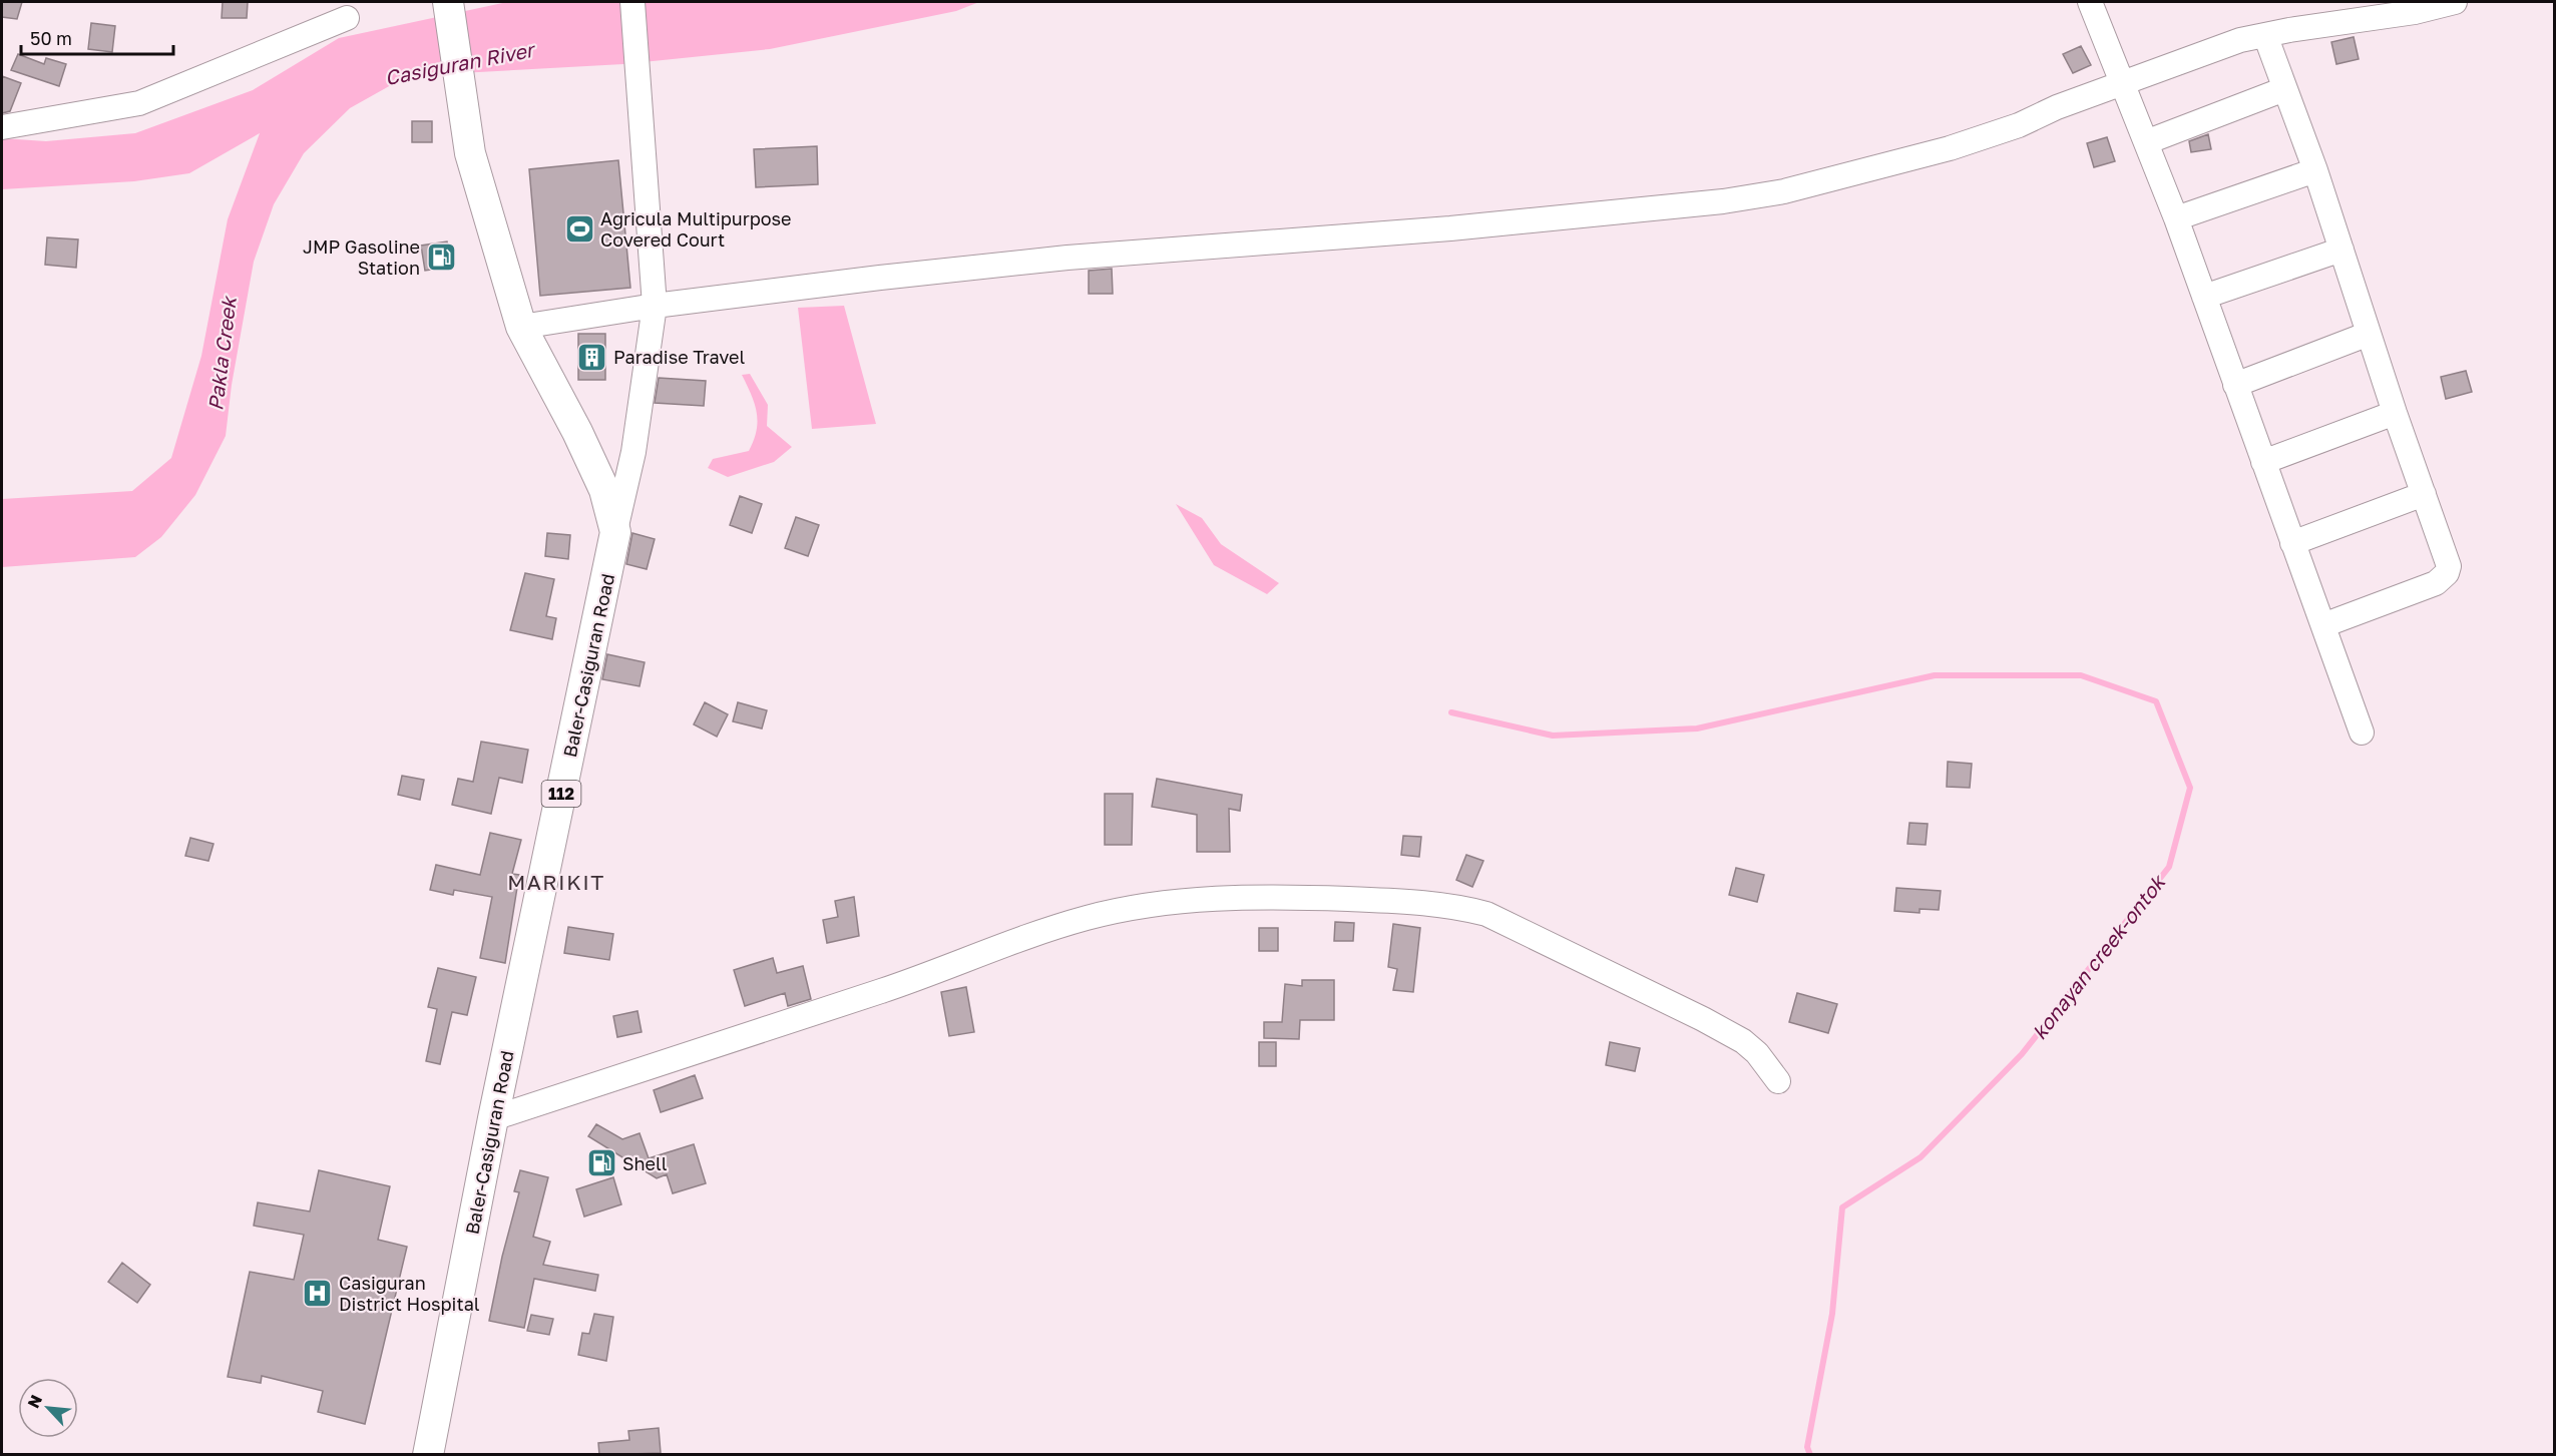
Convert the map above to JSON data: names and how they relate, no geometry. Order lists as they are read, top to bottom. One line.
{"streets":{"main road":["Baler-Casiguran Road","112"]},"districts":["MARIKIT"],"water":["Casiguran River","Pakla Creek","konayan creek-ontok"],"places":{"sports":["Agricula Multipurpose Covered Court"],"fuel station":["JMP Gasoline Station","Shell"],"building":["Paradise Travel"],"hospital":["Casiguran District Hospital"]},"scale_bar":"50 m","north":"top left"}
